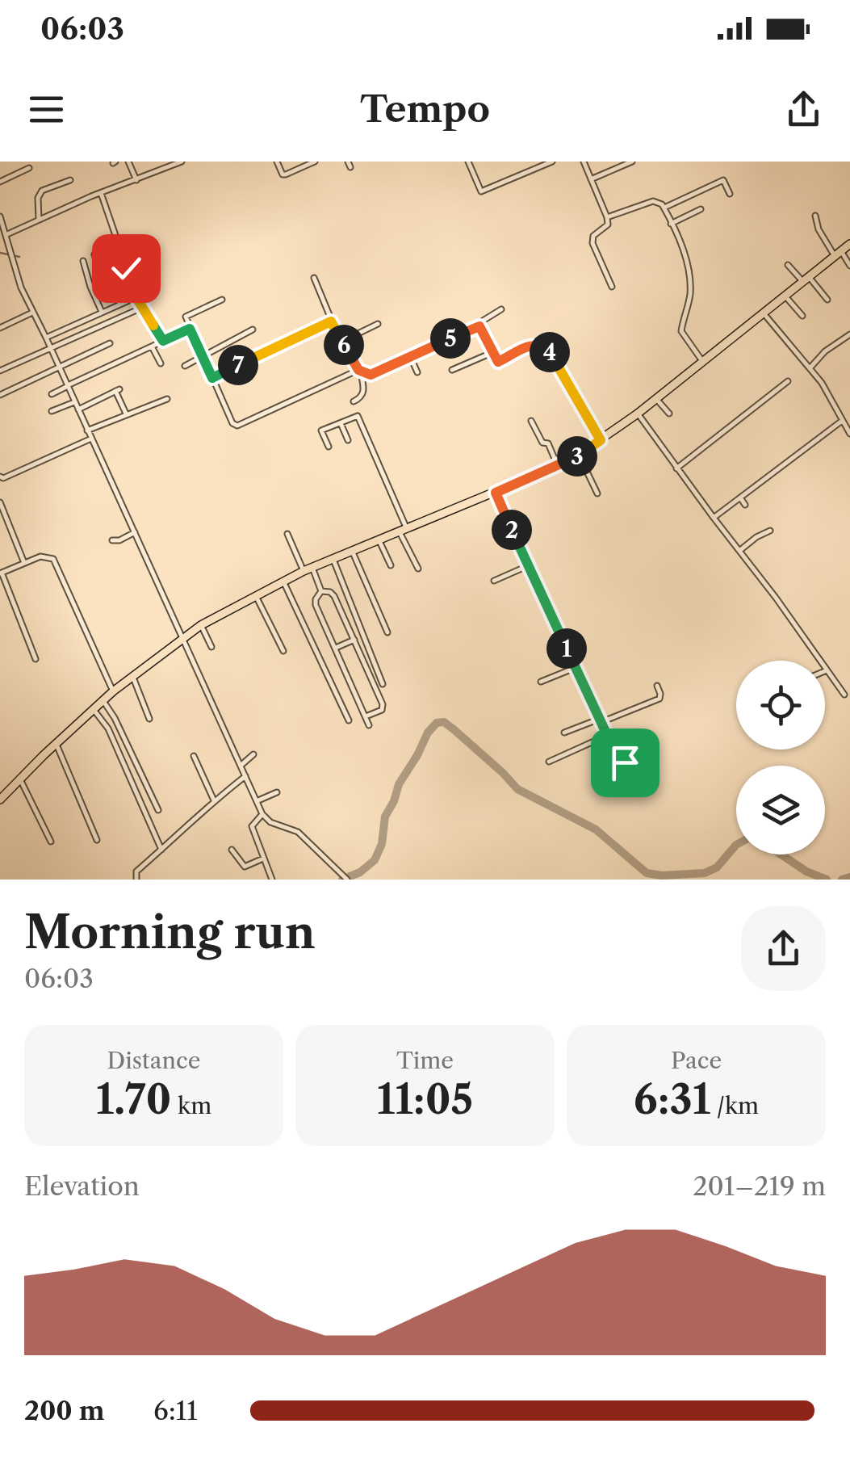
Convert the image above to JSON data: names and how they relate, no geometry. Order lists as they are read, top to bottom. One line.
{"page":{"status":"06:03","header":"Tempo","pins":["5","6","4","7","3","2","1"],"heading":["Morning run","06:03"],"stats":[["Distance","1.70 km"],["Time","11:05"],["Pace","6:31 /km"]],"chart":["Elevation","201–219 m"],"list":[{"name":"200 m","note":"6:11"}]}}
